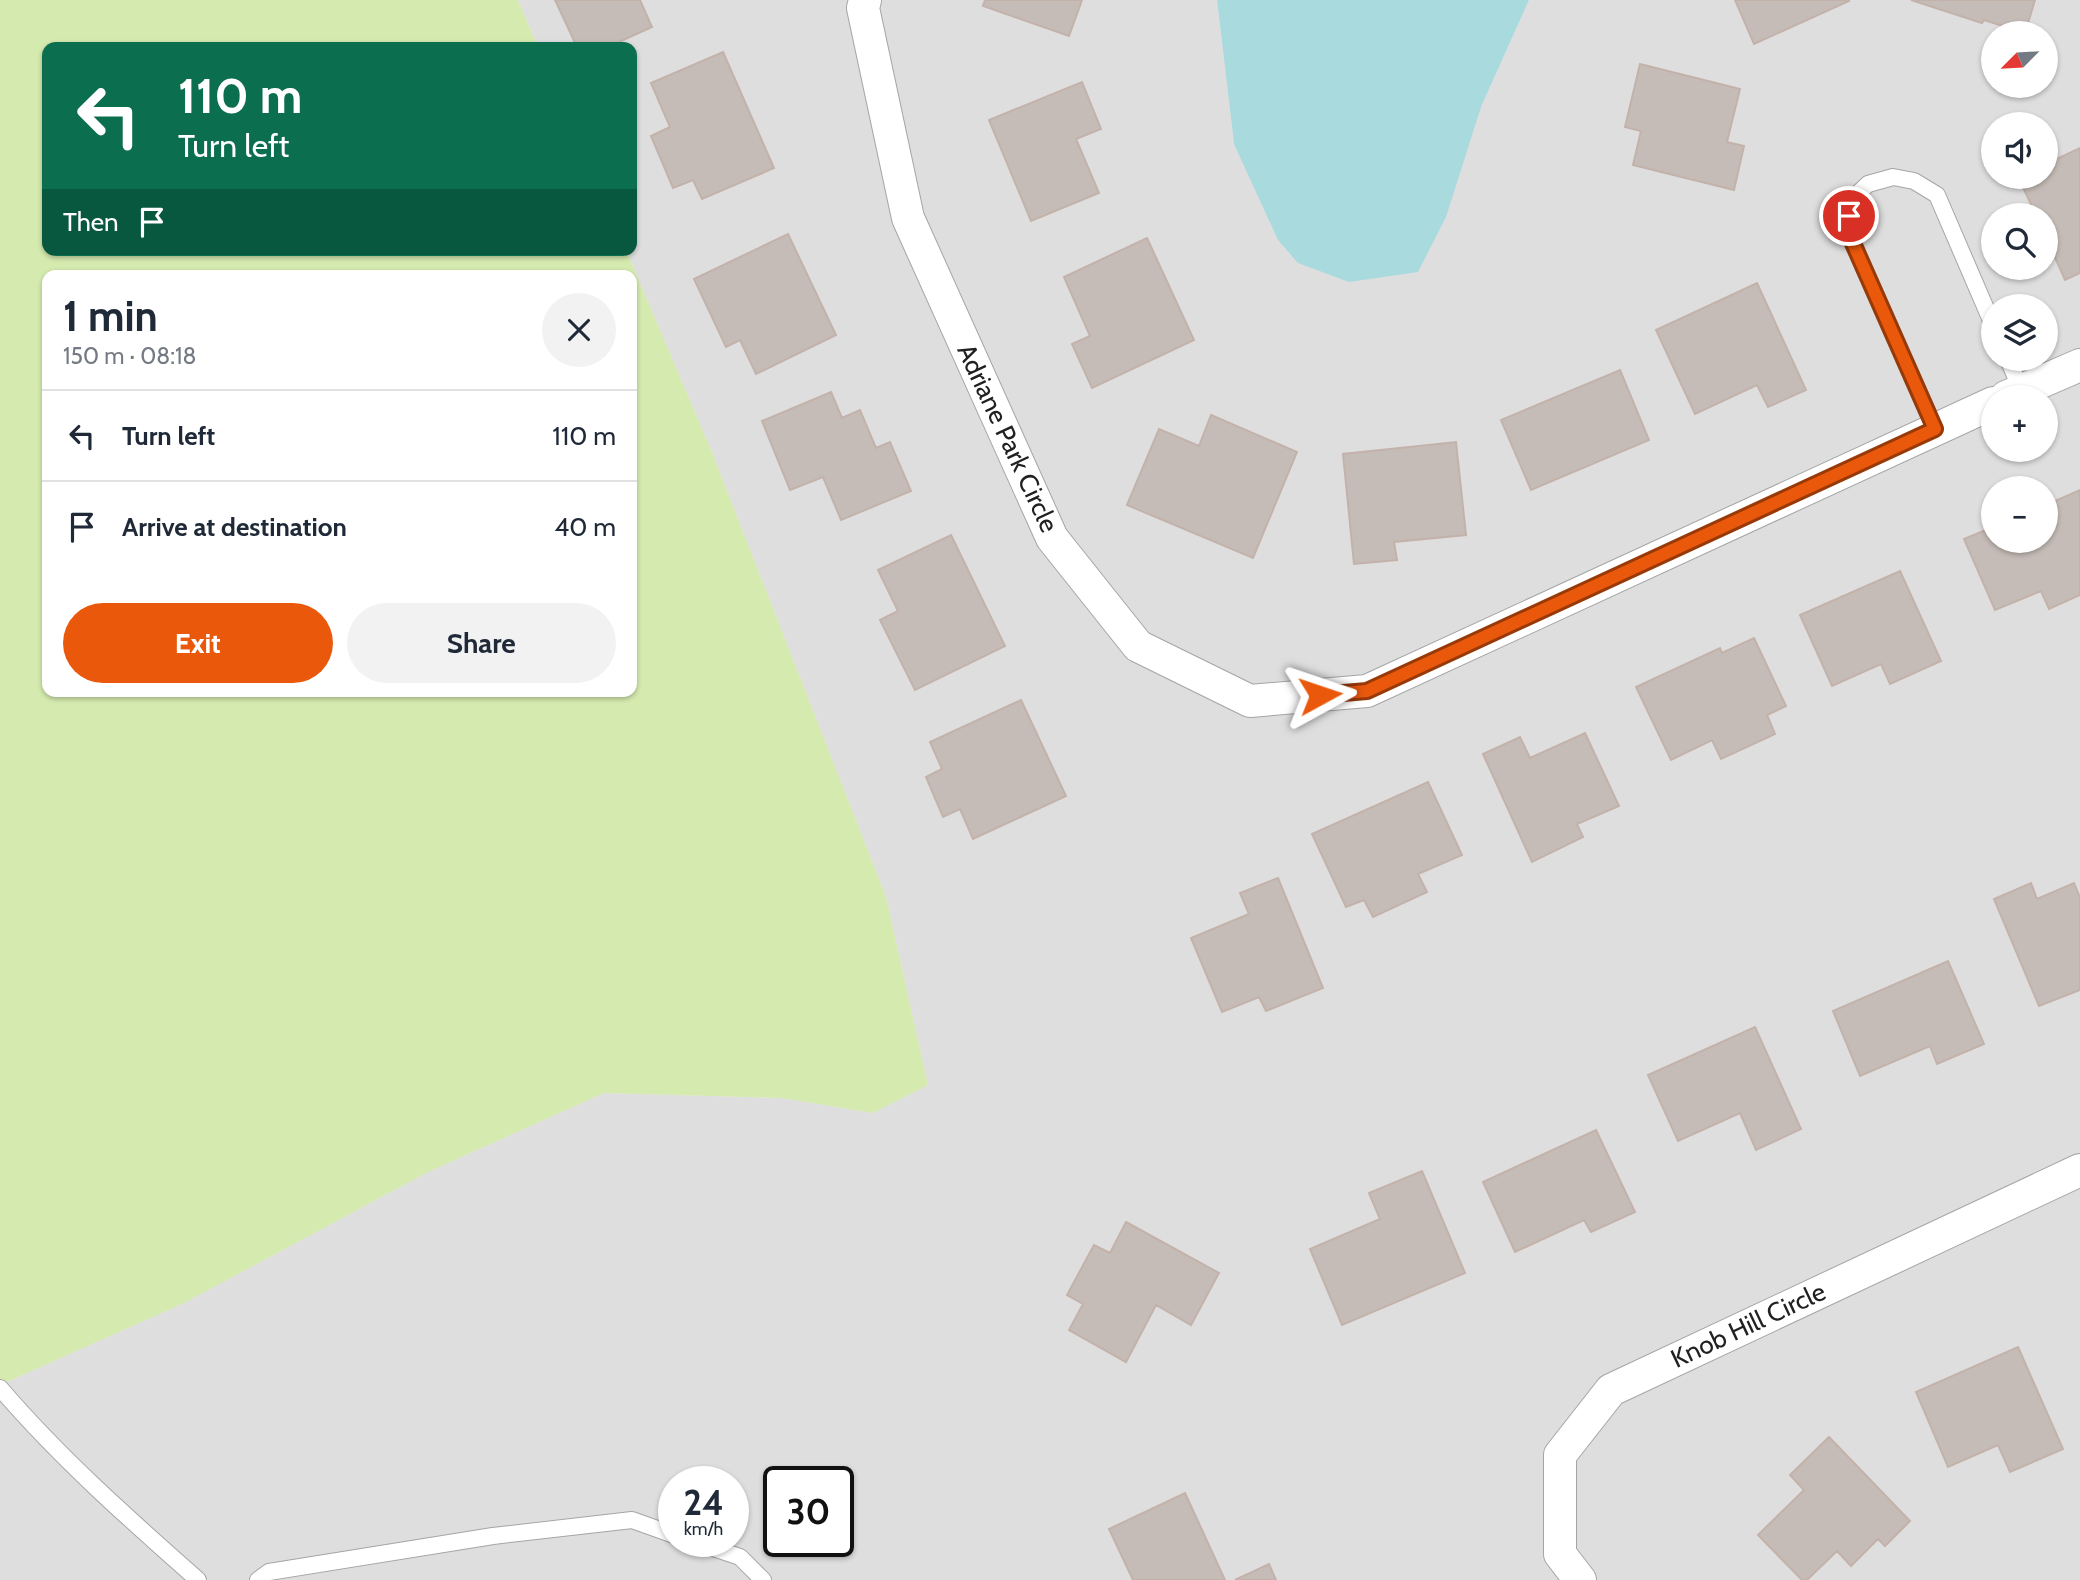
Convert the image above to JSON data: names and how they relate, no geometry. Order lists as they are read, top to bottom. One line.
{"streets":{"street":["Adriane Park Circle","Knob Hill Circle"]},"north":"bottom left","page":{"map_buttons":["+","−"],"turn":["110 m","Turn left"],"then":"Then","heading":["1 min","150 m · 08:18"],"list":[{"name":"Turn left","value":"110 m"},{"name":"Arrive at destination","value":"40 m"}],"buttons":["Exit","Share"],"speed":"24 km/h","limit":"30"}}
